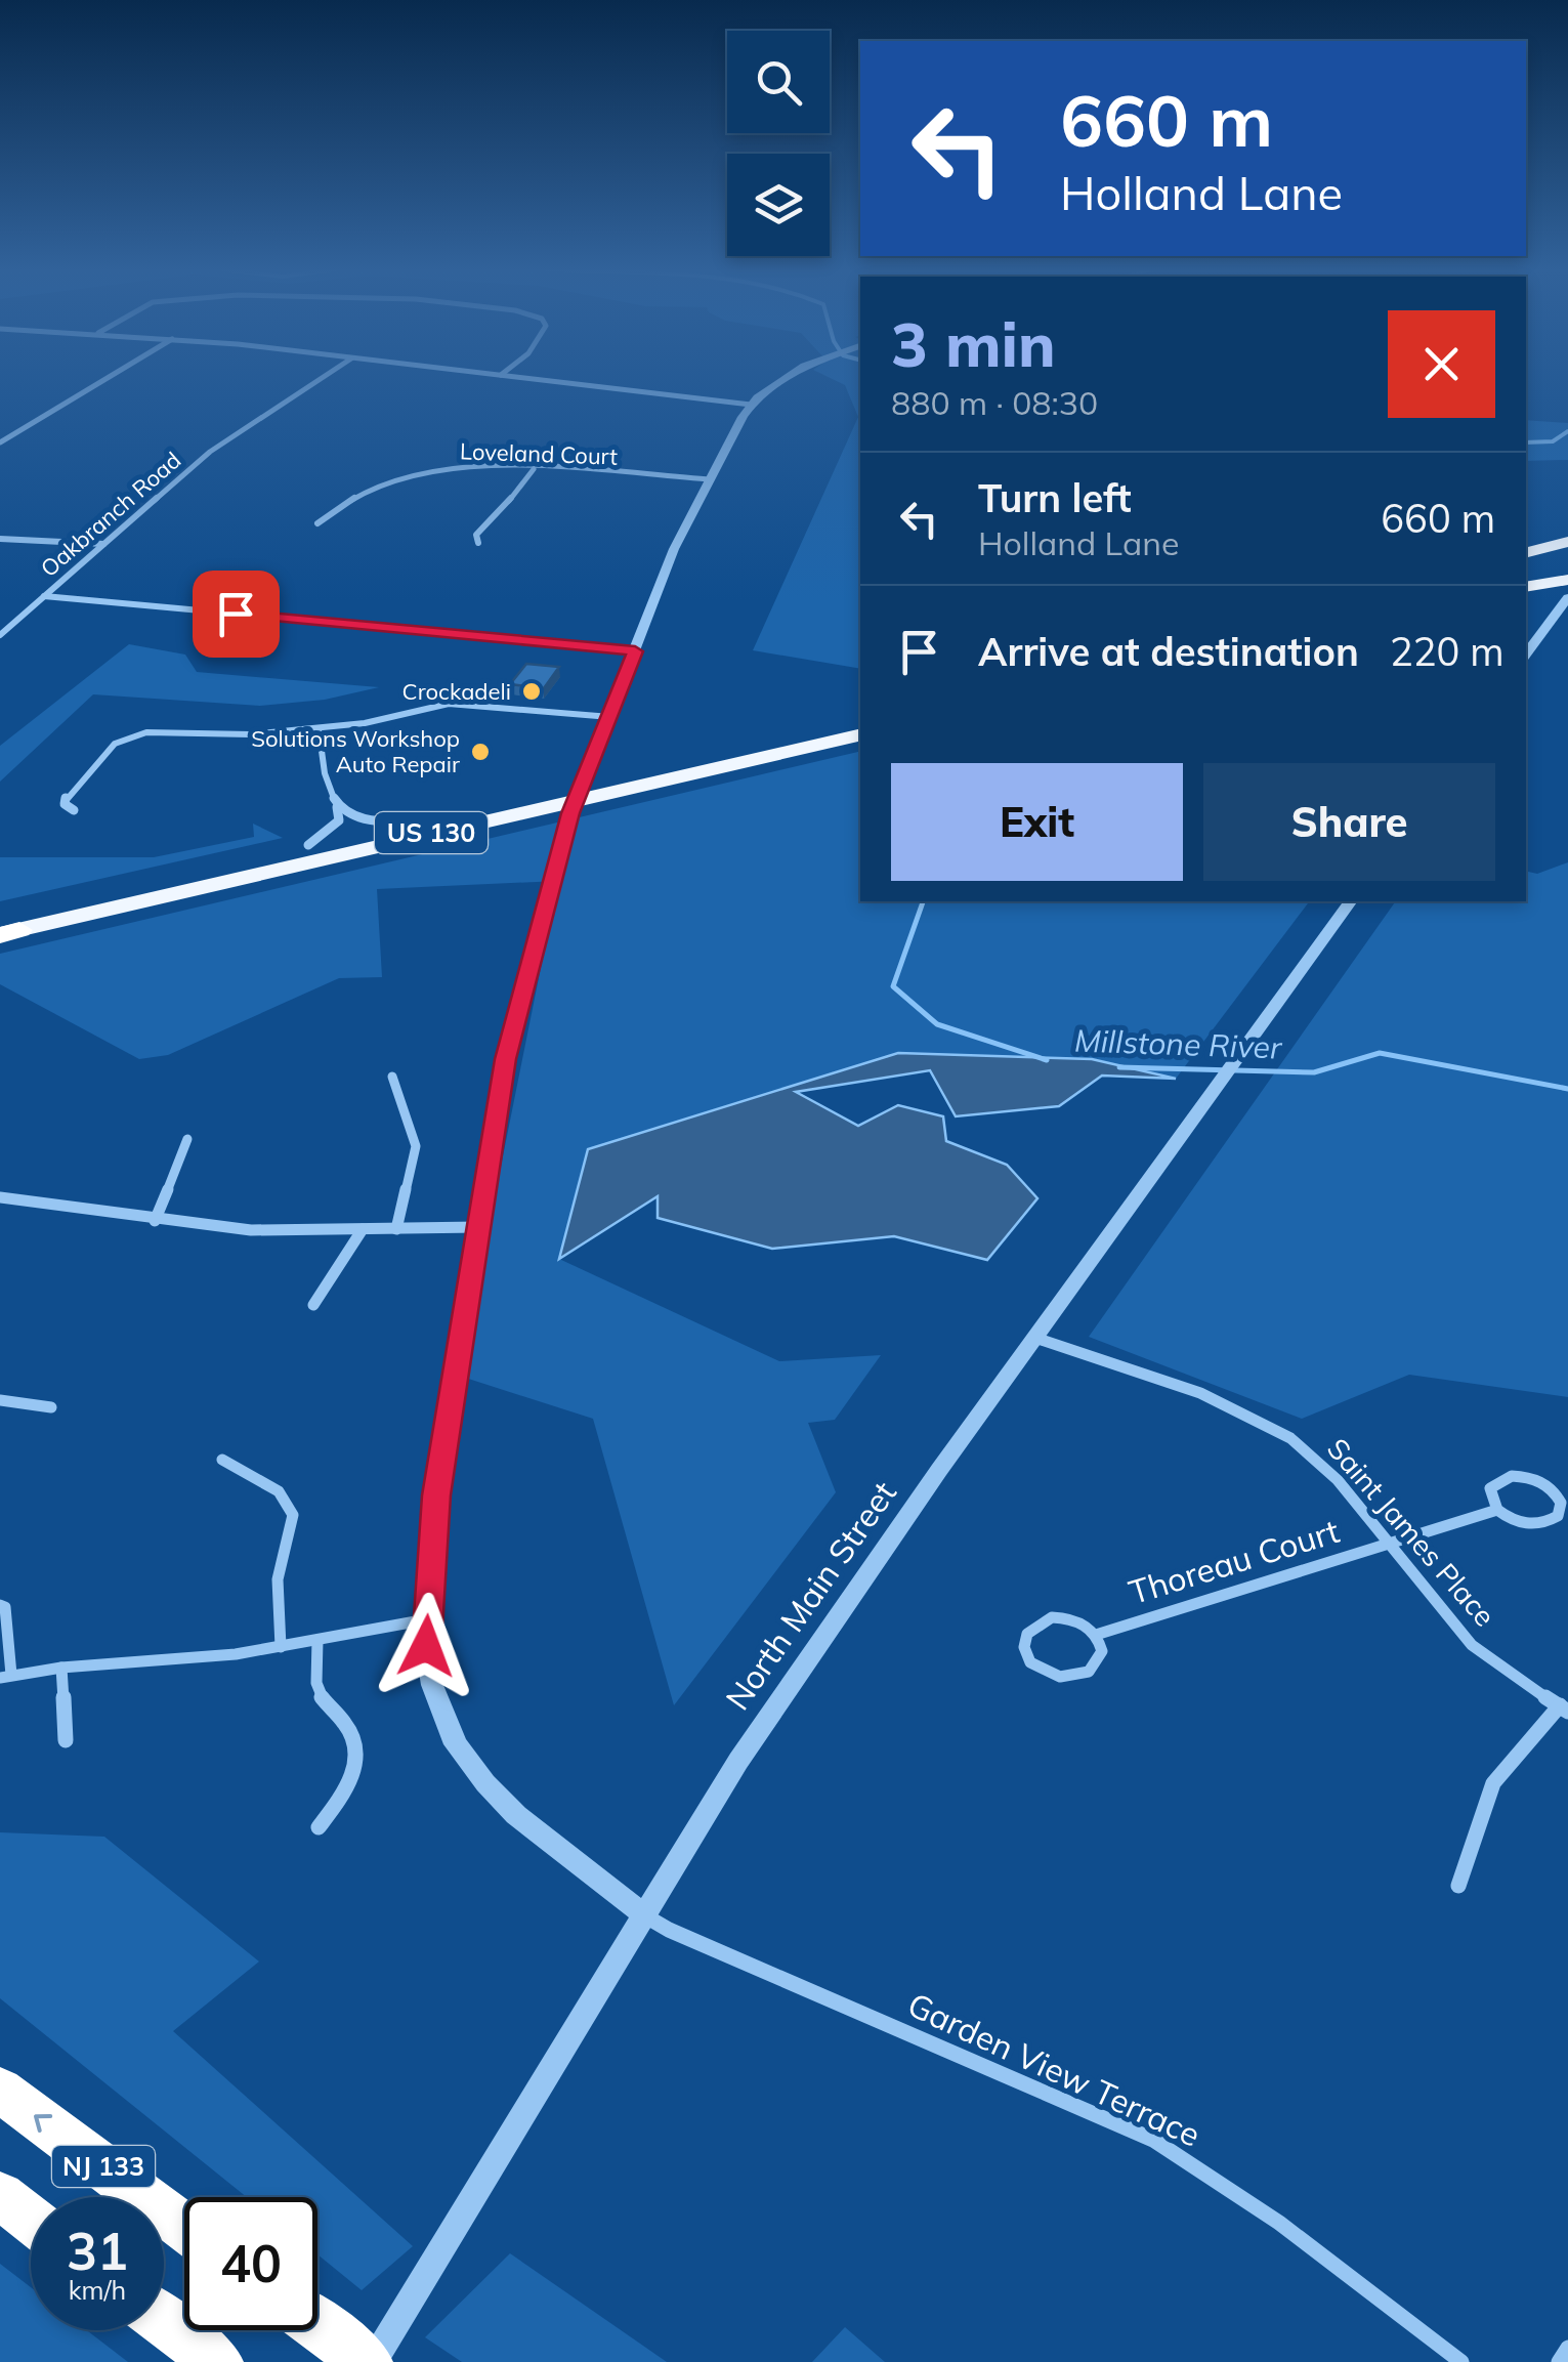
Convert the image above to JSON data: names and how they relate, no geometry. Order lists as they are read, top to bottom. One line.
{"streets":{"highway":["US 130","NJ 133"],"street":["Loveland Court","Oakbranch Road","Saint James Place","Thoreau Court","North Main Street","Garden View Terrace"]},"crossings":[["Saint James Place","Thoreau Court"],["Saint James Place","North Main Street"],["North Main Street","Garden View Terrace"]],"water":["Millstone River"],"places":["Crockadeli","Solutions Workshop Auto Repair"],"page":{"turn":["660 m","Holland Lane"],"heading":["3 min","880 m · 08:30"],"list":[{"name":"Turn left","note":"Holland Lane","value":"660 m"},{"name":"Arrive at destination","value":"220 m"}],"buttons":["Exit","Share"],"speed":"31 km/h","limit":"40"}}
